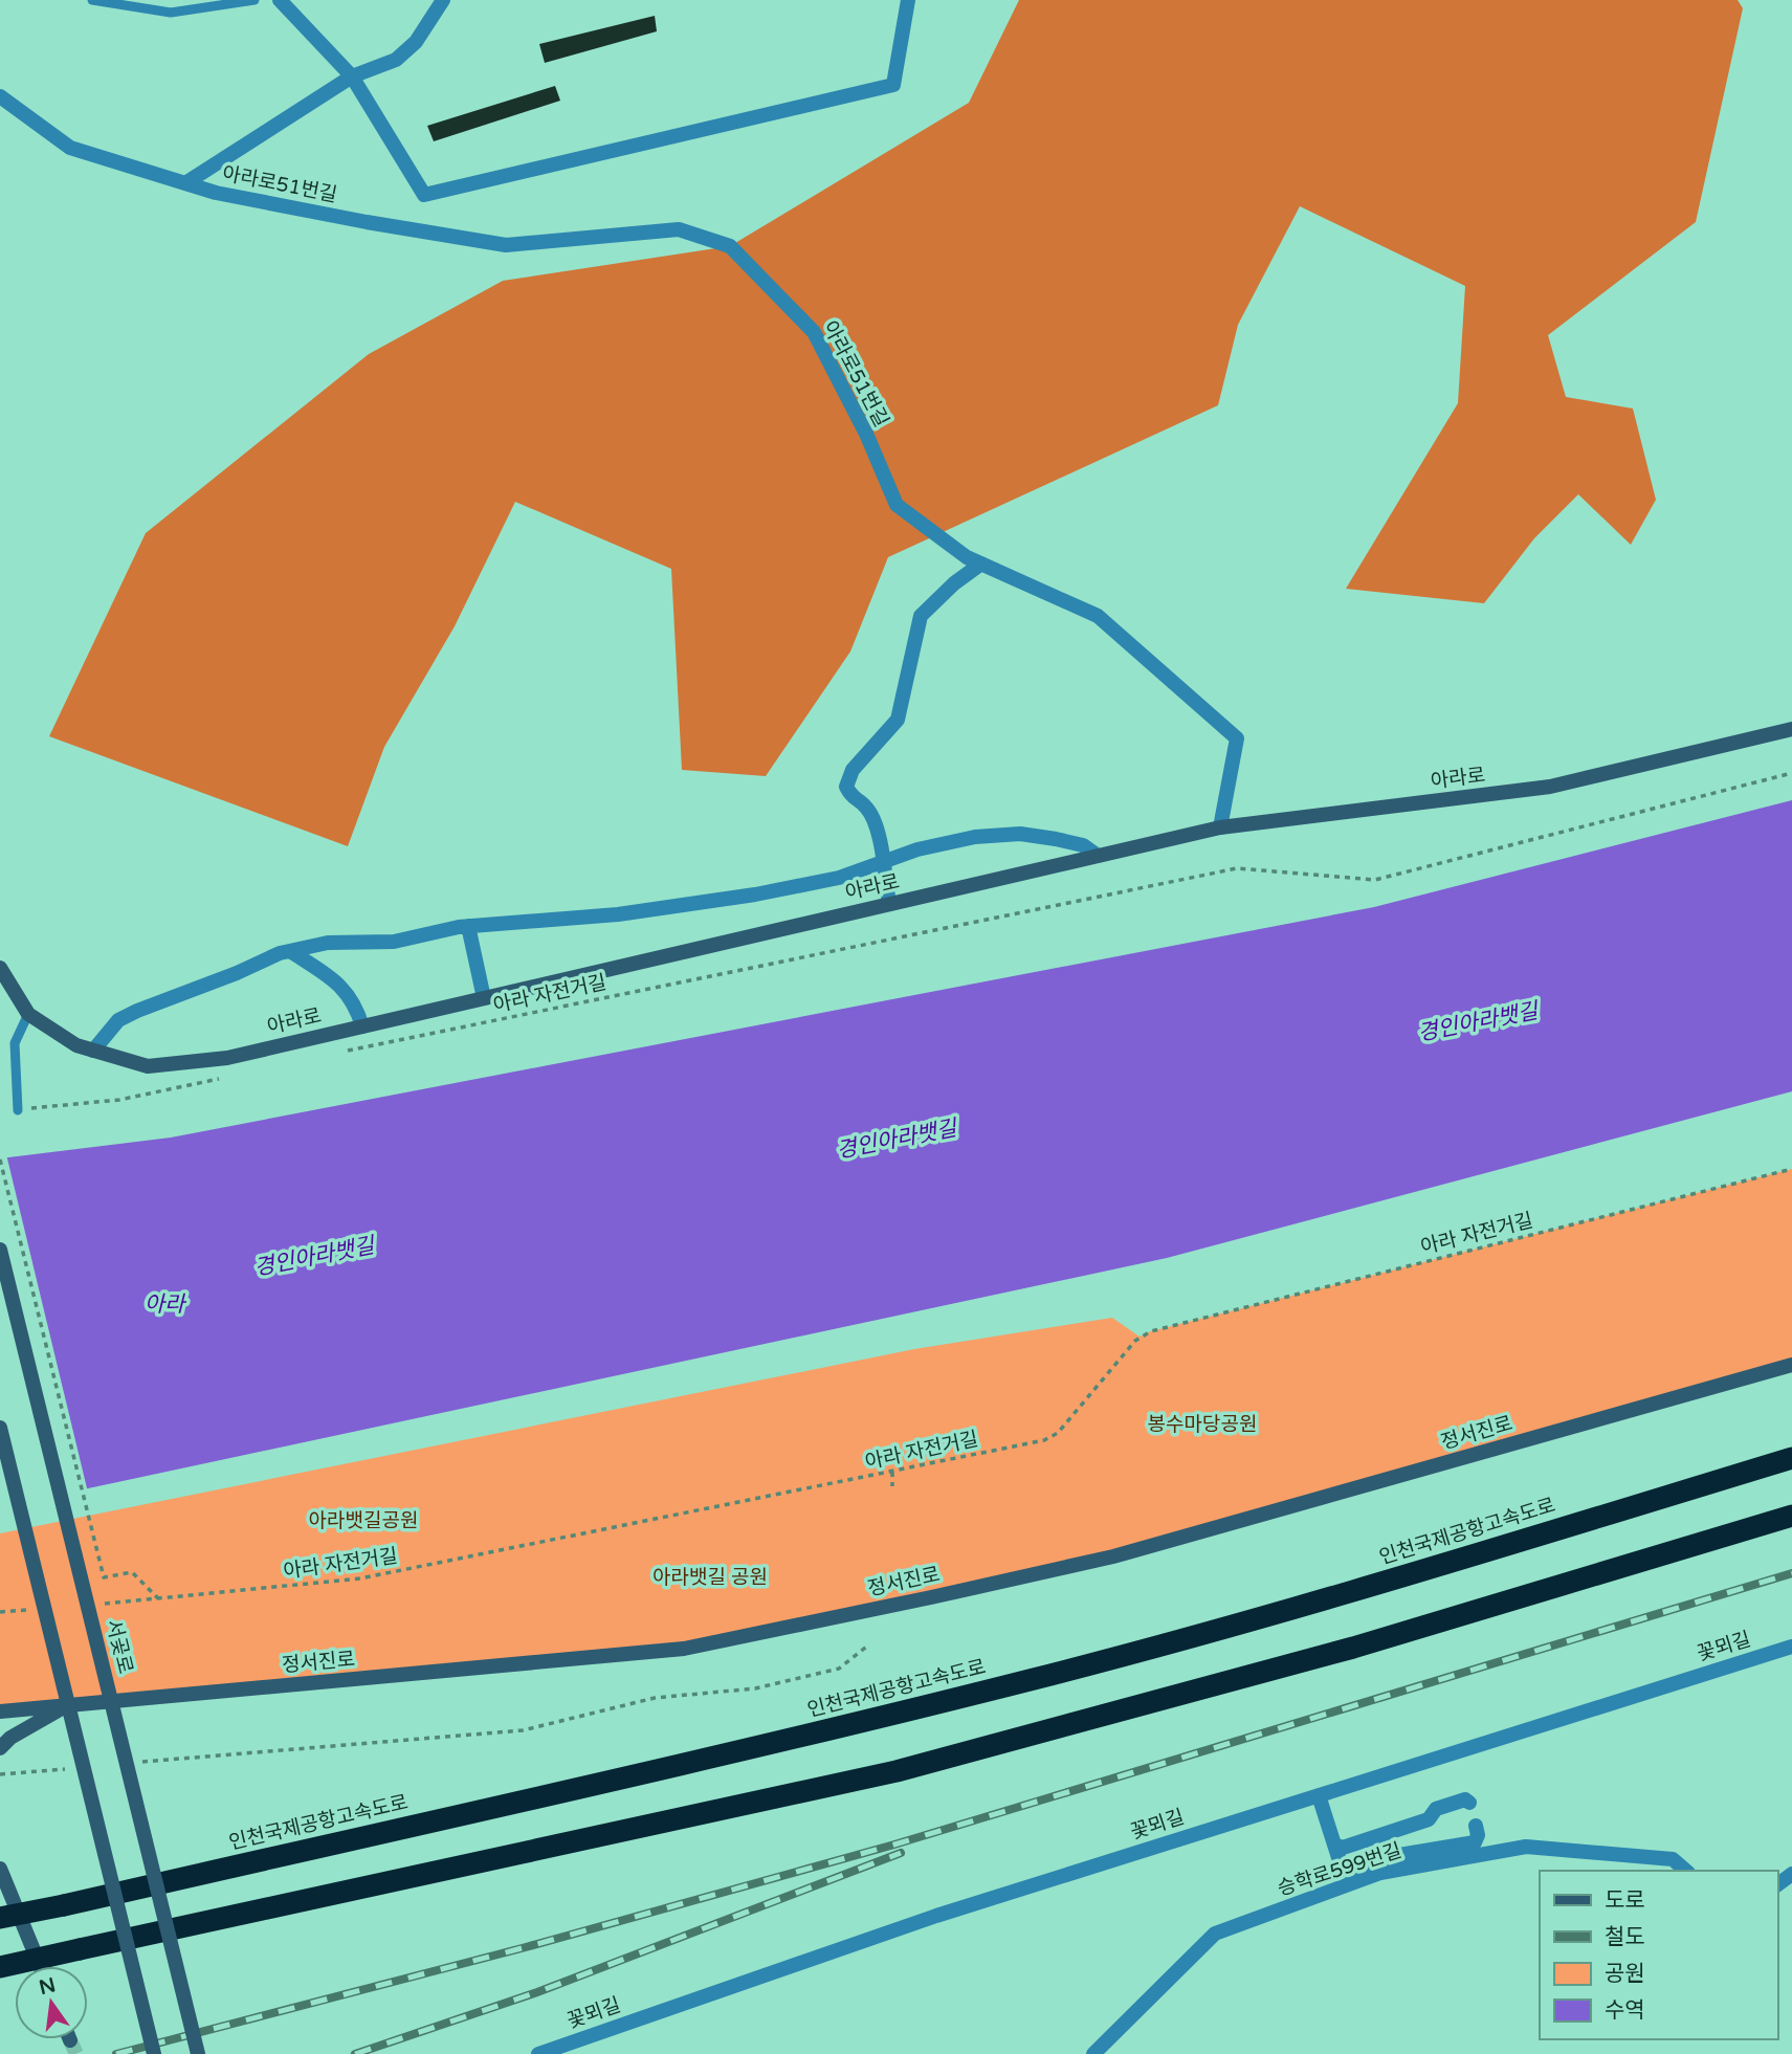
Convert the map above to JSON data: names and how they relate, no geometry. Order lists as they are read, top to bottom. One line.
{"streets":{"highway":["인천국제공항고속도로"],"main road":["아라로","정서진로","서곶로"],"street":["아라로51번길","꽃뫼길","승학로599번길"],"path":["아라 자전거길"]},"crossings":[["아라로51번길","아라로"]],"water":["경인아라뱃길","아라"],"parks":["봉수마당공원","아라뱃길공원","아라뱃길 공원"],"legend":["도로","철도","공원","수역"],"north":"top"}
